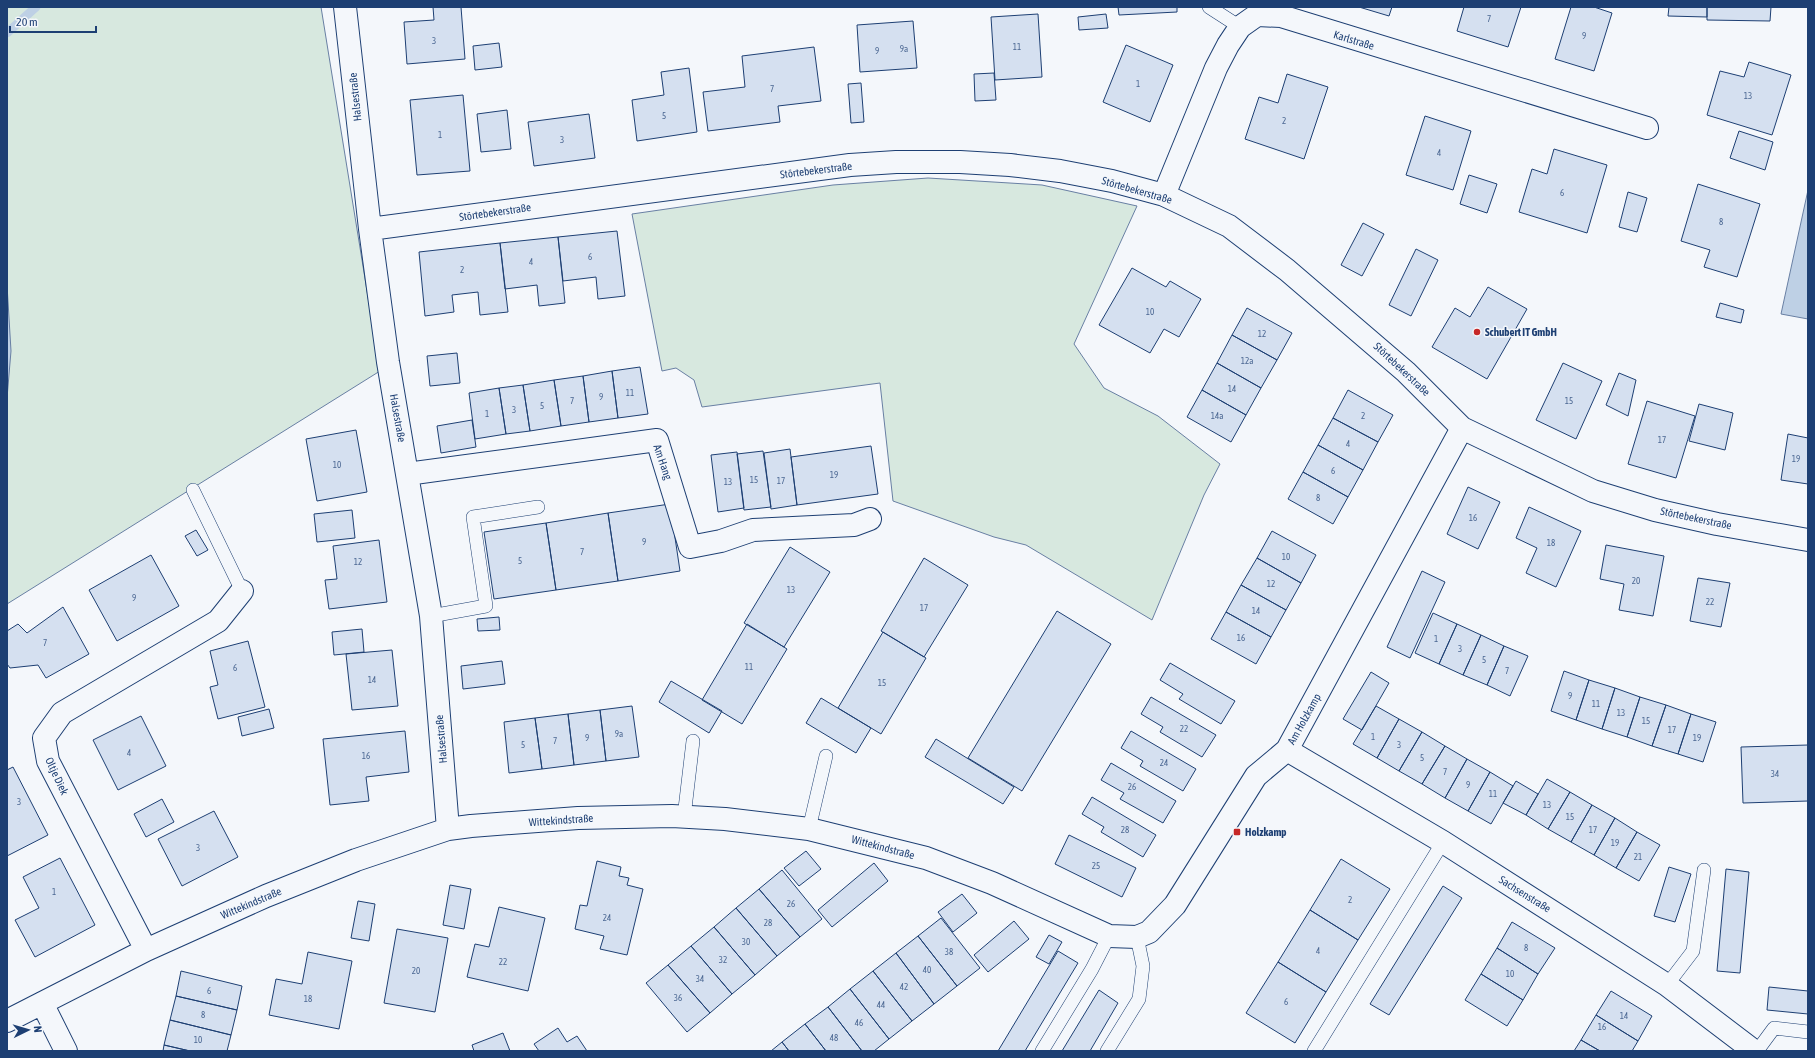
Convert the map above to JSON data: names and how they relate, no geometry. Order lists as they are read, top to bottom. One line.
{"streets":{"street":["Karlstraße","Halsestraße","Störtebekerstraße","Am Hang","Am Holzkamp","Oltje Diek","Wittekindstraße","Sachsenstraße"]},"crossings":[["Karlstraße","Störtebekerstraße"],["Halsestraße","Störtebekerstraße"],["Halsestraße","Am Hang"],["Halsestraße","Wittekindstraße"],["Störtebekerstraße","Am Holzkamp"],["Am Holzkamp","Wittekindstraße"],["Am Holzkamp","Sachsenstraße"],["Oltje Diek","Wittekindstraße"]],"places":{"other":["Schubert IT GmbH"],"transit":["Holzkamp"]},"house_numbers":["7","9","3","11","9a","9","1","7","13","5","2","1","3","4","6","8","6","4","2","10","12","12a","14","11","9","7","15","5","3","1","14a","2","17","4","19","10","6","19","15","17","13","8","16","9","18","7","10","5","12","20","12","13","9","22","17","14","16","1","7","3","5","11","6","7","14","15","9","11","13","15","22","17","9a","1","9","19","7","5","3","4","16","5","24","7","34","9","26","11","3","13","15","28","17","19","3","21","25","1","2","26","24","28","30","8","4","38","32","22","40","20","10","34","42","6","36","18","6","44","8","14","46","16","48","10"],"scale_bar":"20 m","north":"right"}
